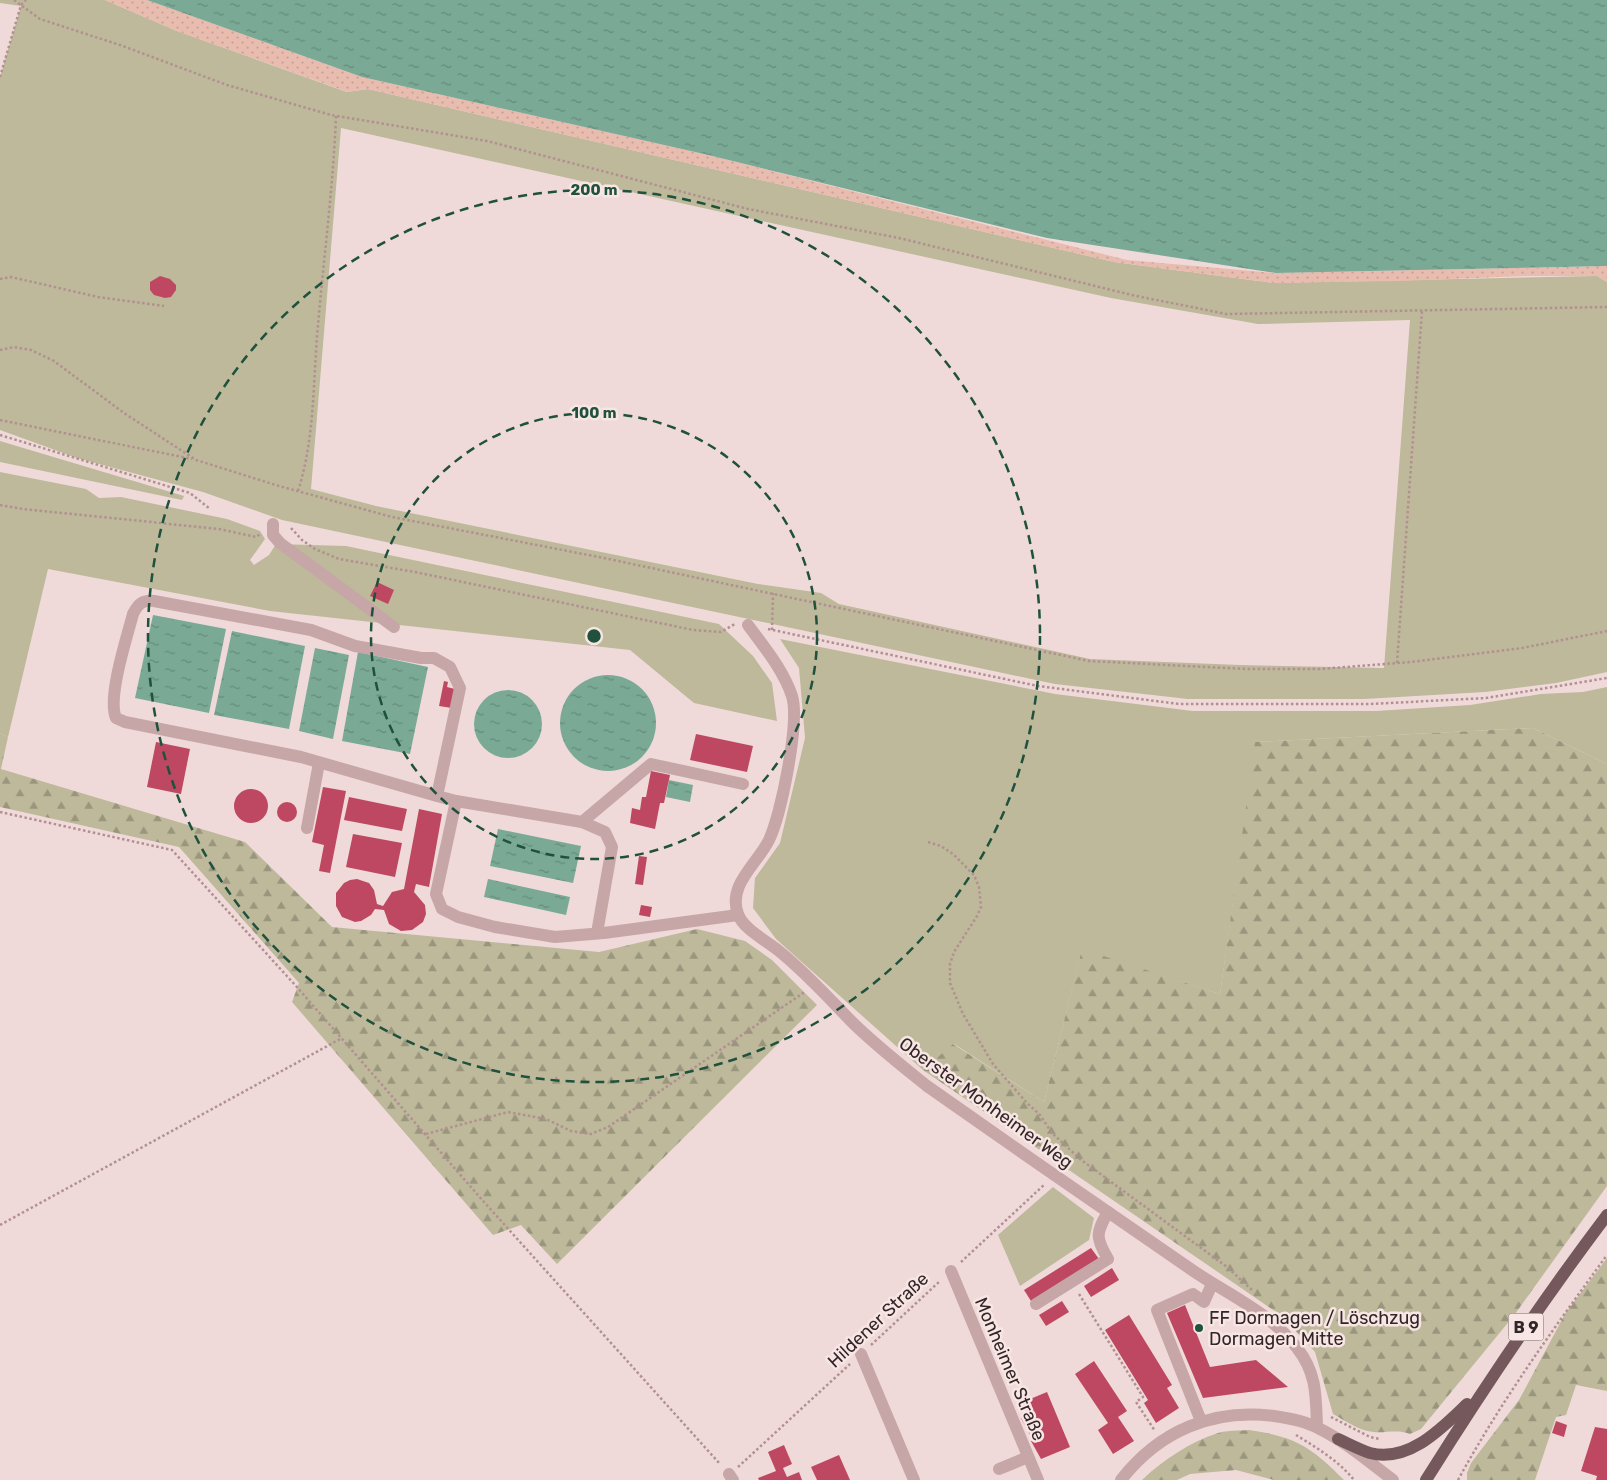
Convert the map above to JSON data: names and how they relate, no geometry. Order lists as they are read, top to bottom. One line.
{"streets":{"main road":["B 9"],"street":["Oberster Monheimer Weg","Monheimer Straße"],"path":["Hildener Straße"]},"crossings":[["Oberster Monheimer Weg","Hildener Straße"],["Hildener Straße","Monheimer Straße"]],"places":["FF Dormagen / Löschzug Dormagen Mitte"],"rings":["200 m","100 m"]}
